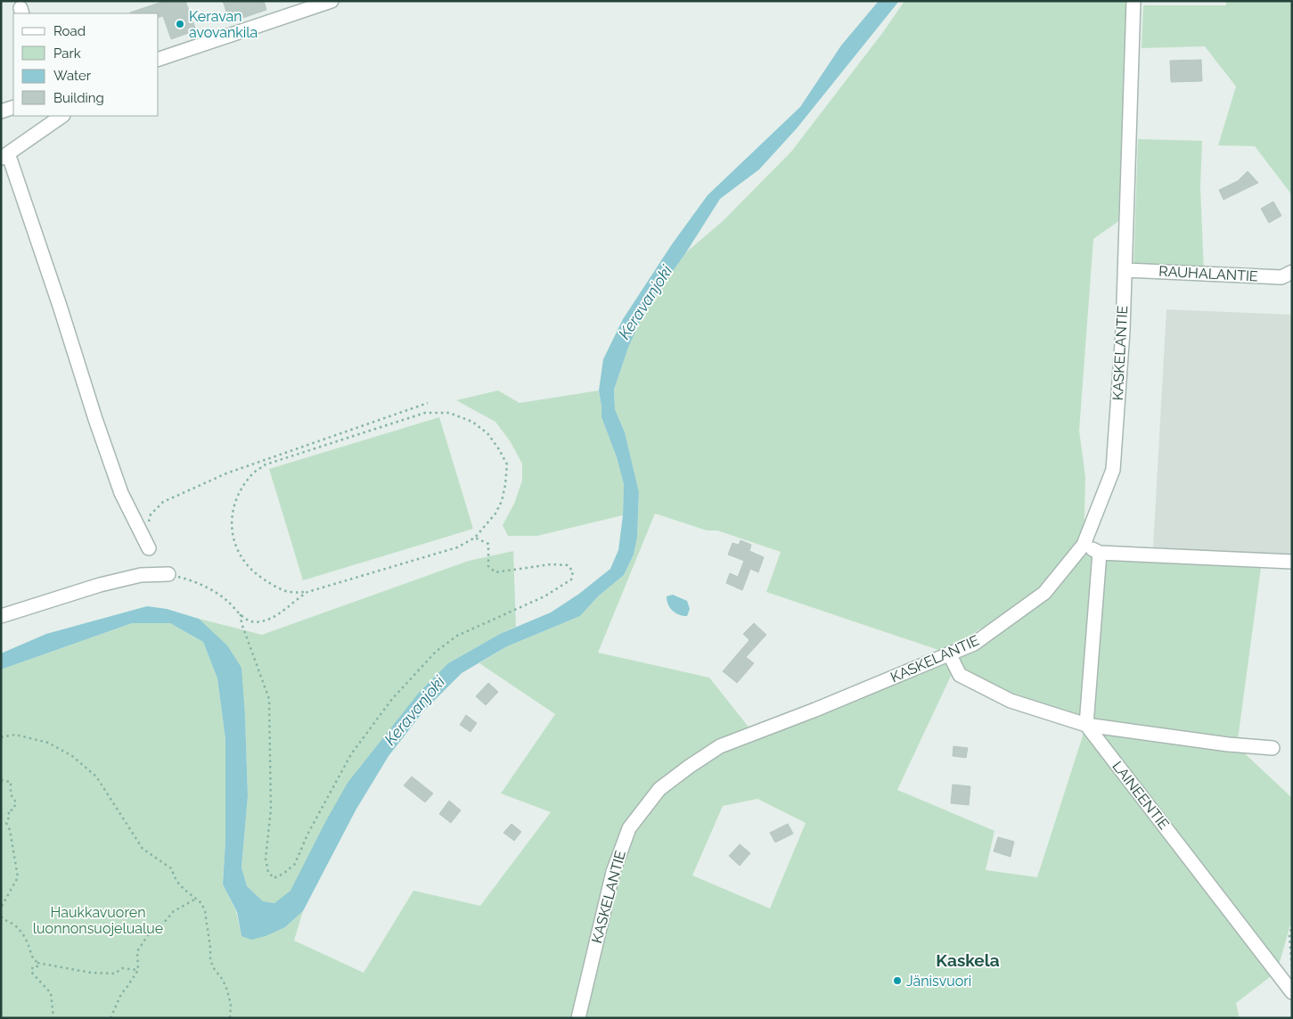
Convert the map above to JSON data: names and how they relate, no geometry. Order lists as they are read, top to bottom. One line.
{"streets":{"street":["RAUHALANTIE","KASKELANTIE","LAINEENTIE"]},"crossings":[["RAUHALANTIE","KASKELANTIE"]],"districts":["Kaskela"],"water":["Keravanjoki"],"parks":["Haukkavuoren luonnonsuojelualue"],"places":["Keravan avovankila","Jänisvuori"],"legend":["Road","Park","Water","Building"]}
